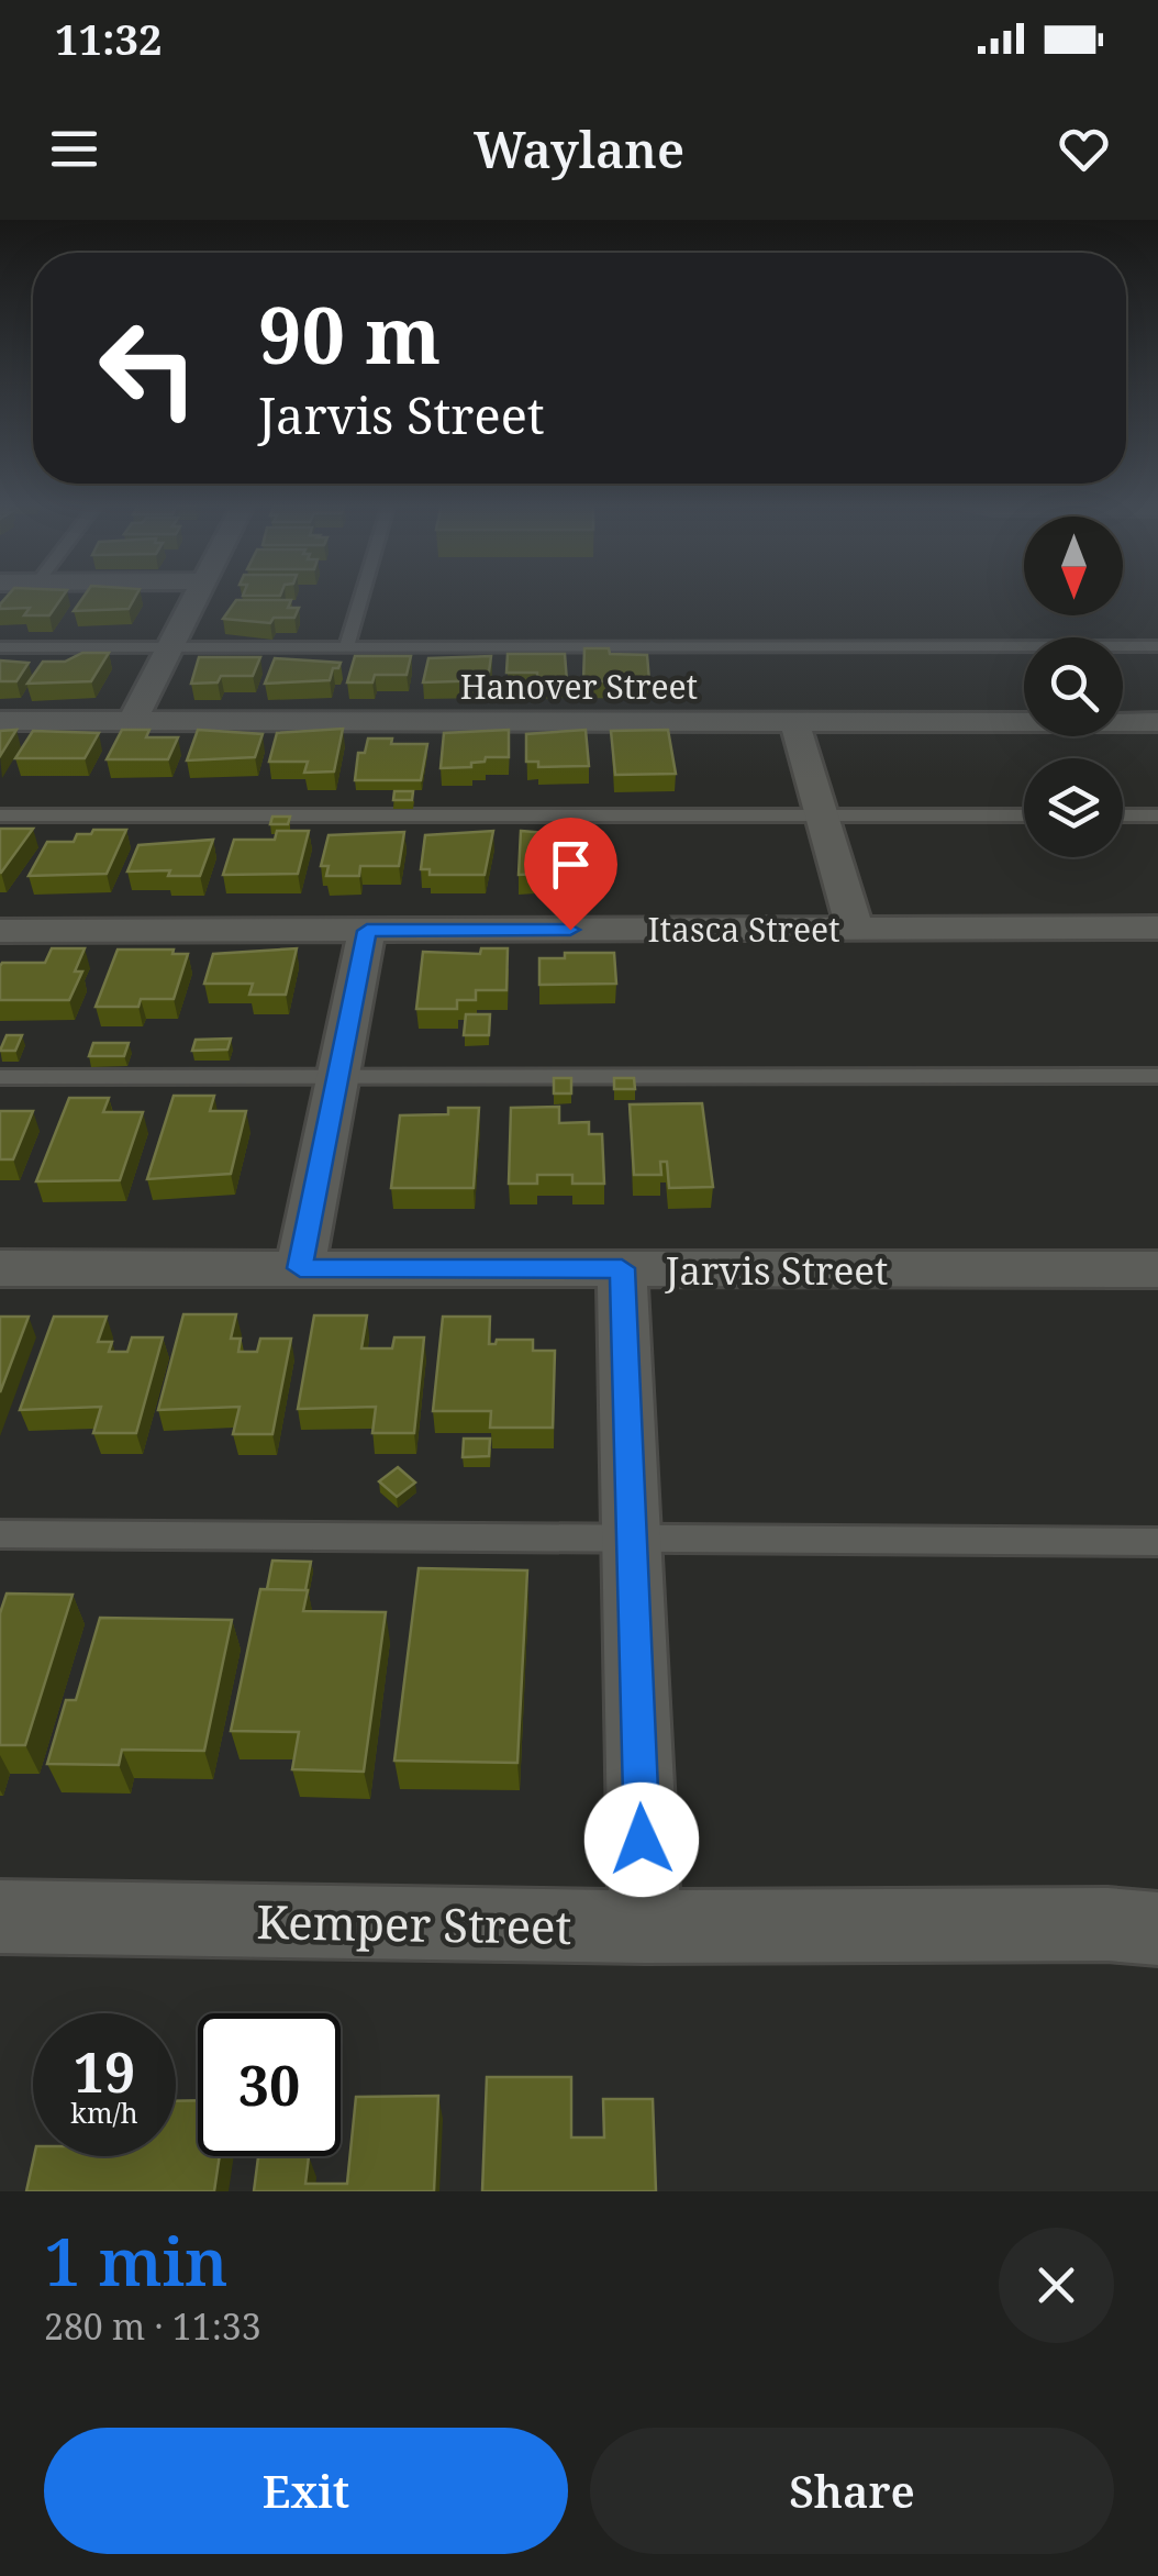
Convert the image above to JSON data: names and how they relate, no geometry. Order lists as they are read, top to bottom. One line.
{"streets":{"street":["Hanover Street","Itasca Street","Jarvis Street","Kemper Street"]},"north":"bottom","page":{"status":"11:32","header":"Waylane","turn":["90 m","Jarvis Street"],"speed":"19 km/h","limit":"30","heading":["1 min","280 m · 11:33"],"buttons":["Exit","Share"]}}
